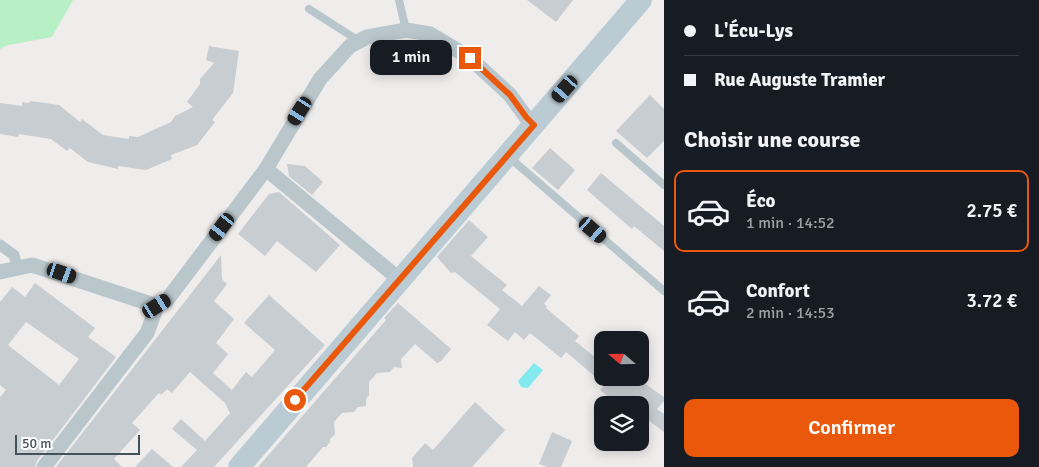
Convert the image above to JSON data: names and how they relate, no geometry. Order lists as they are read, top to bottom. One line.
{"scale_bar":"50 m","north":"left","page":{"banner":["L'Écu-Lys","Rue Auguste Tramier"],"bubble":"1 min","heading":"Choisir une course","list":[{"name":"Éco","note":"1 min · 14:52","value":"2.75 €"},{"name":"Confort","note":"2 min · 14:53","value":"3.72 €"}],"buttons":"Confirmer","scale":"50 m"}}
